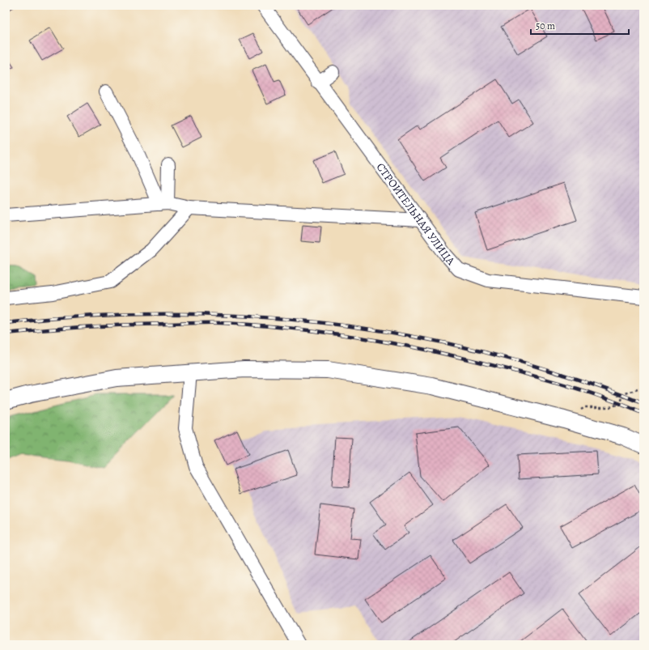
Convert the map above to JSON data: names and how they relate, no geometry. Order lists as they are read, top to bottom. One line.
{"streets":{"street":["СТРОИТЕЛЬНАЯ УЛИЦА"]},"scale_bar":"50 m"}
